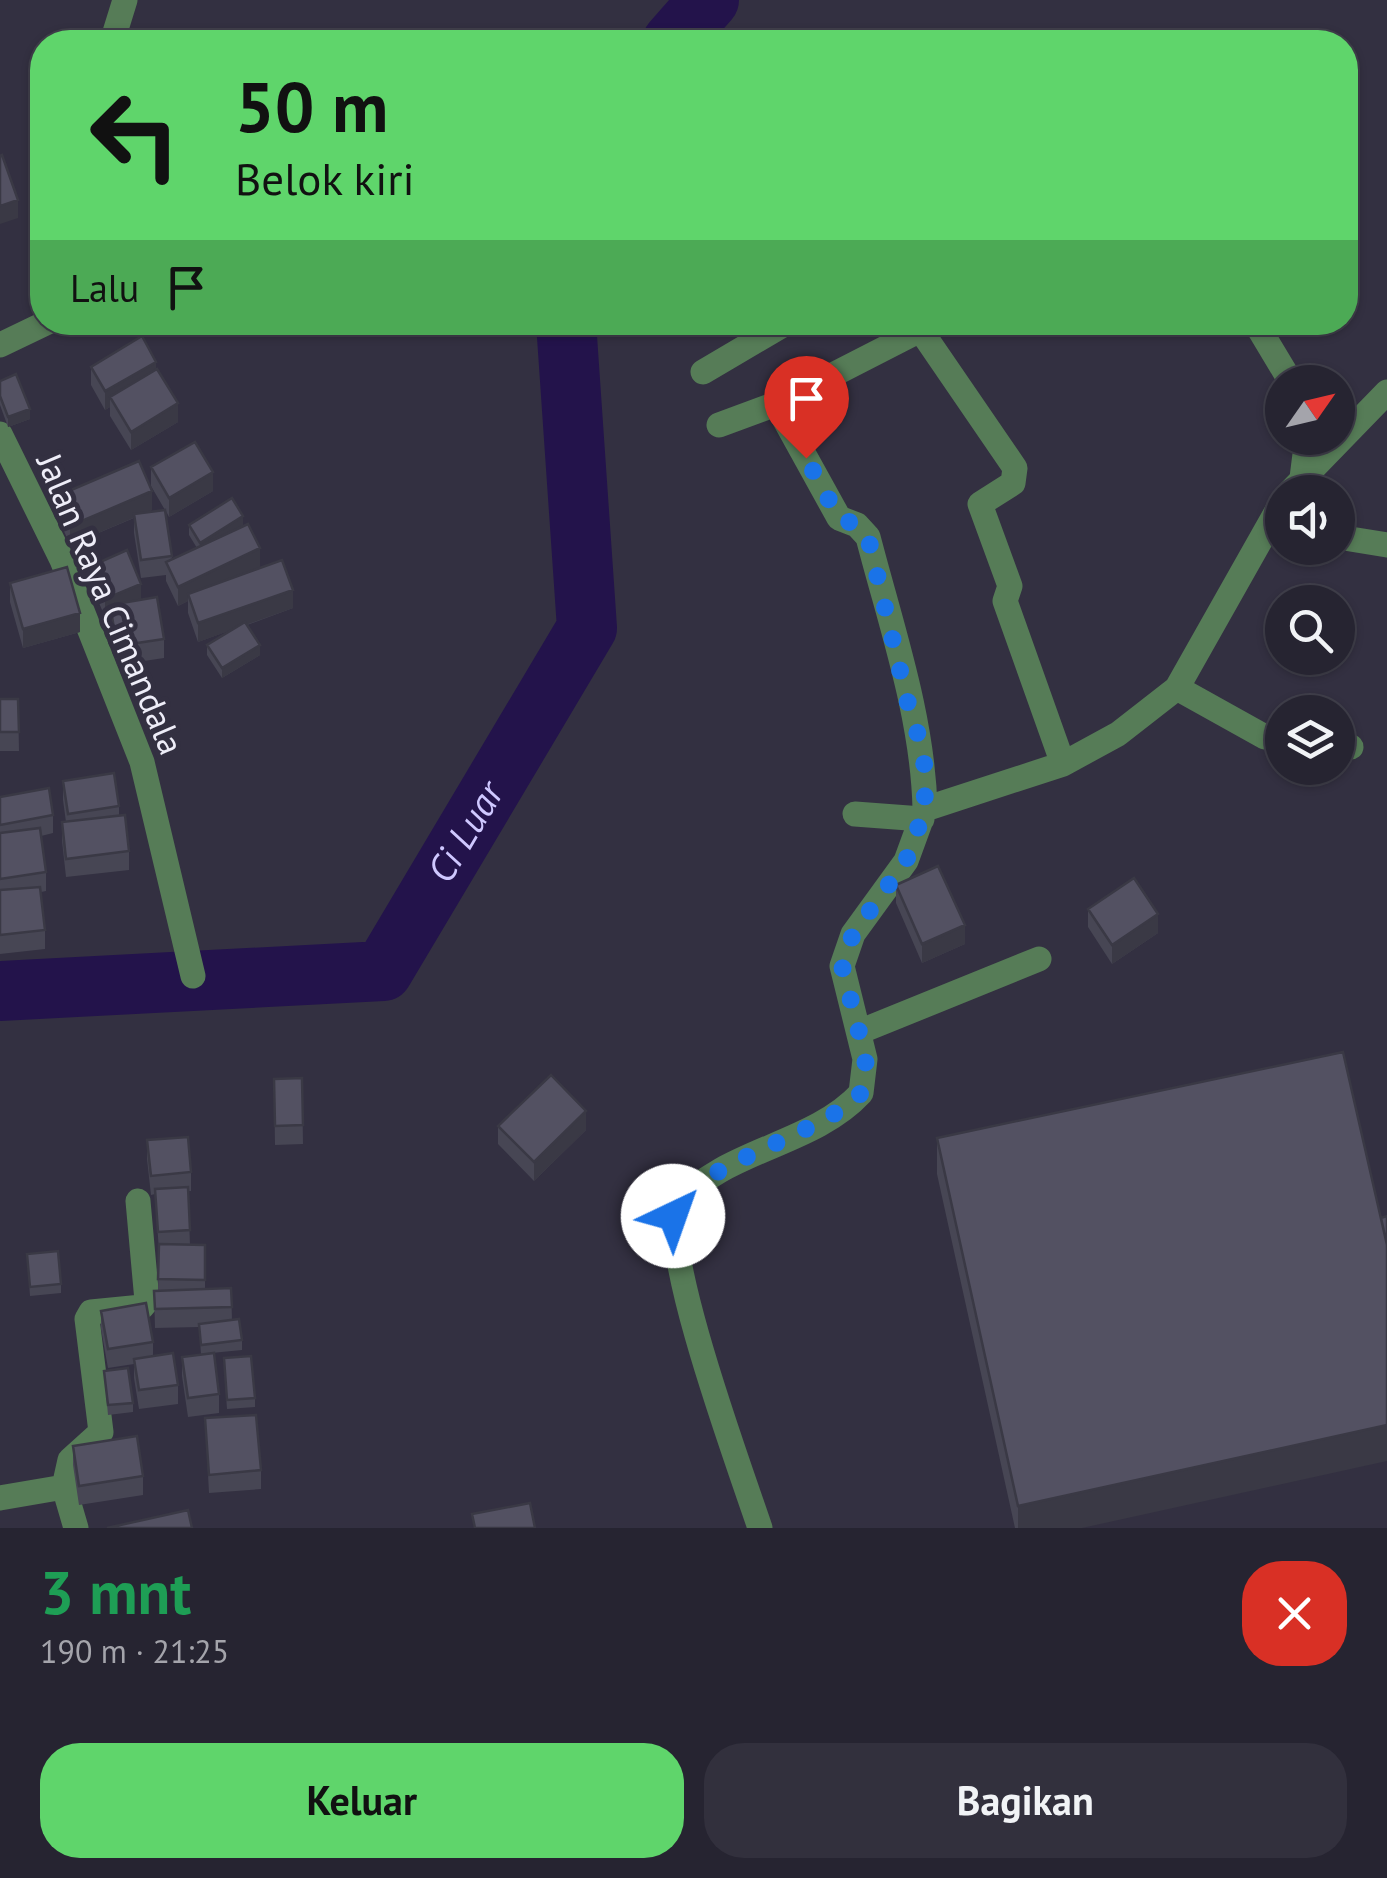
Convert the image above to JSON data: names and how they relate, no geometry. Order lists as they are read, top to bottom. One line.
{"streets":{"street":["Jalan Raya Cimandala"]},"water":["Ci Luar"],"north":"top right","page":{"turn":["50 m","Belok kiri"],"then":"Lalu","heading":["3 mnt","190 m · 21:25"],"buttons":["Keluar","Bagikan"]}}
